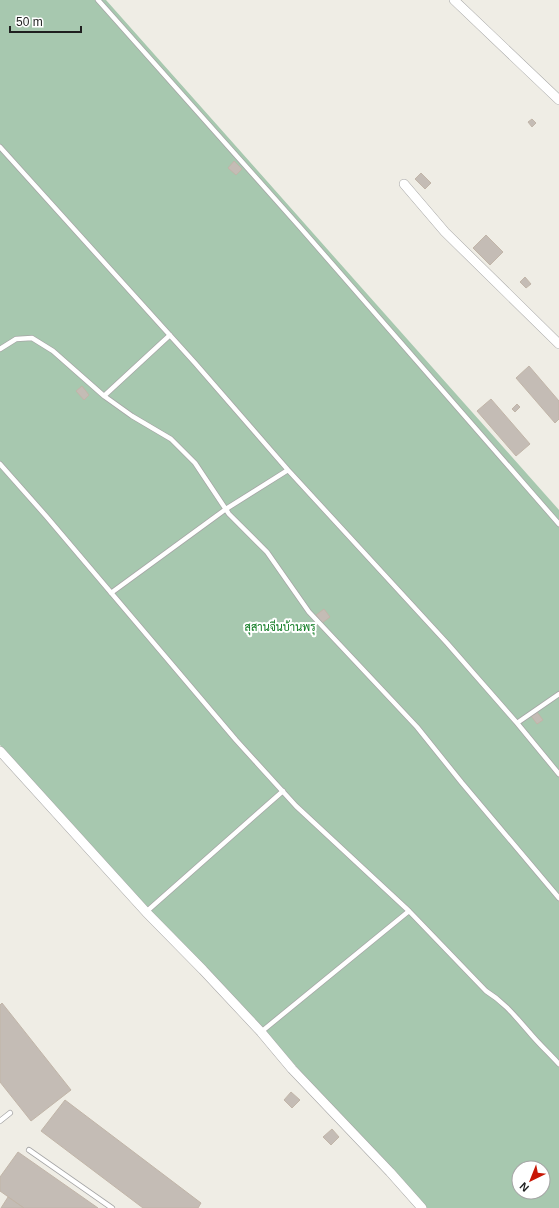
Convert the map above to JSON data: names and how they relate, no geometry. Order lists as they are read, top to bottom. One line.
{"parks":["สุสานจีนบ้านพรุ"],"scale_bar":"50 m","north":"bottom left"}
